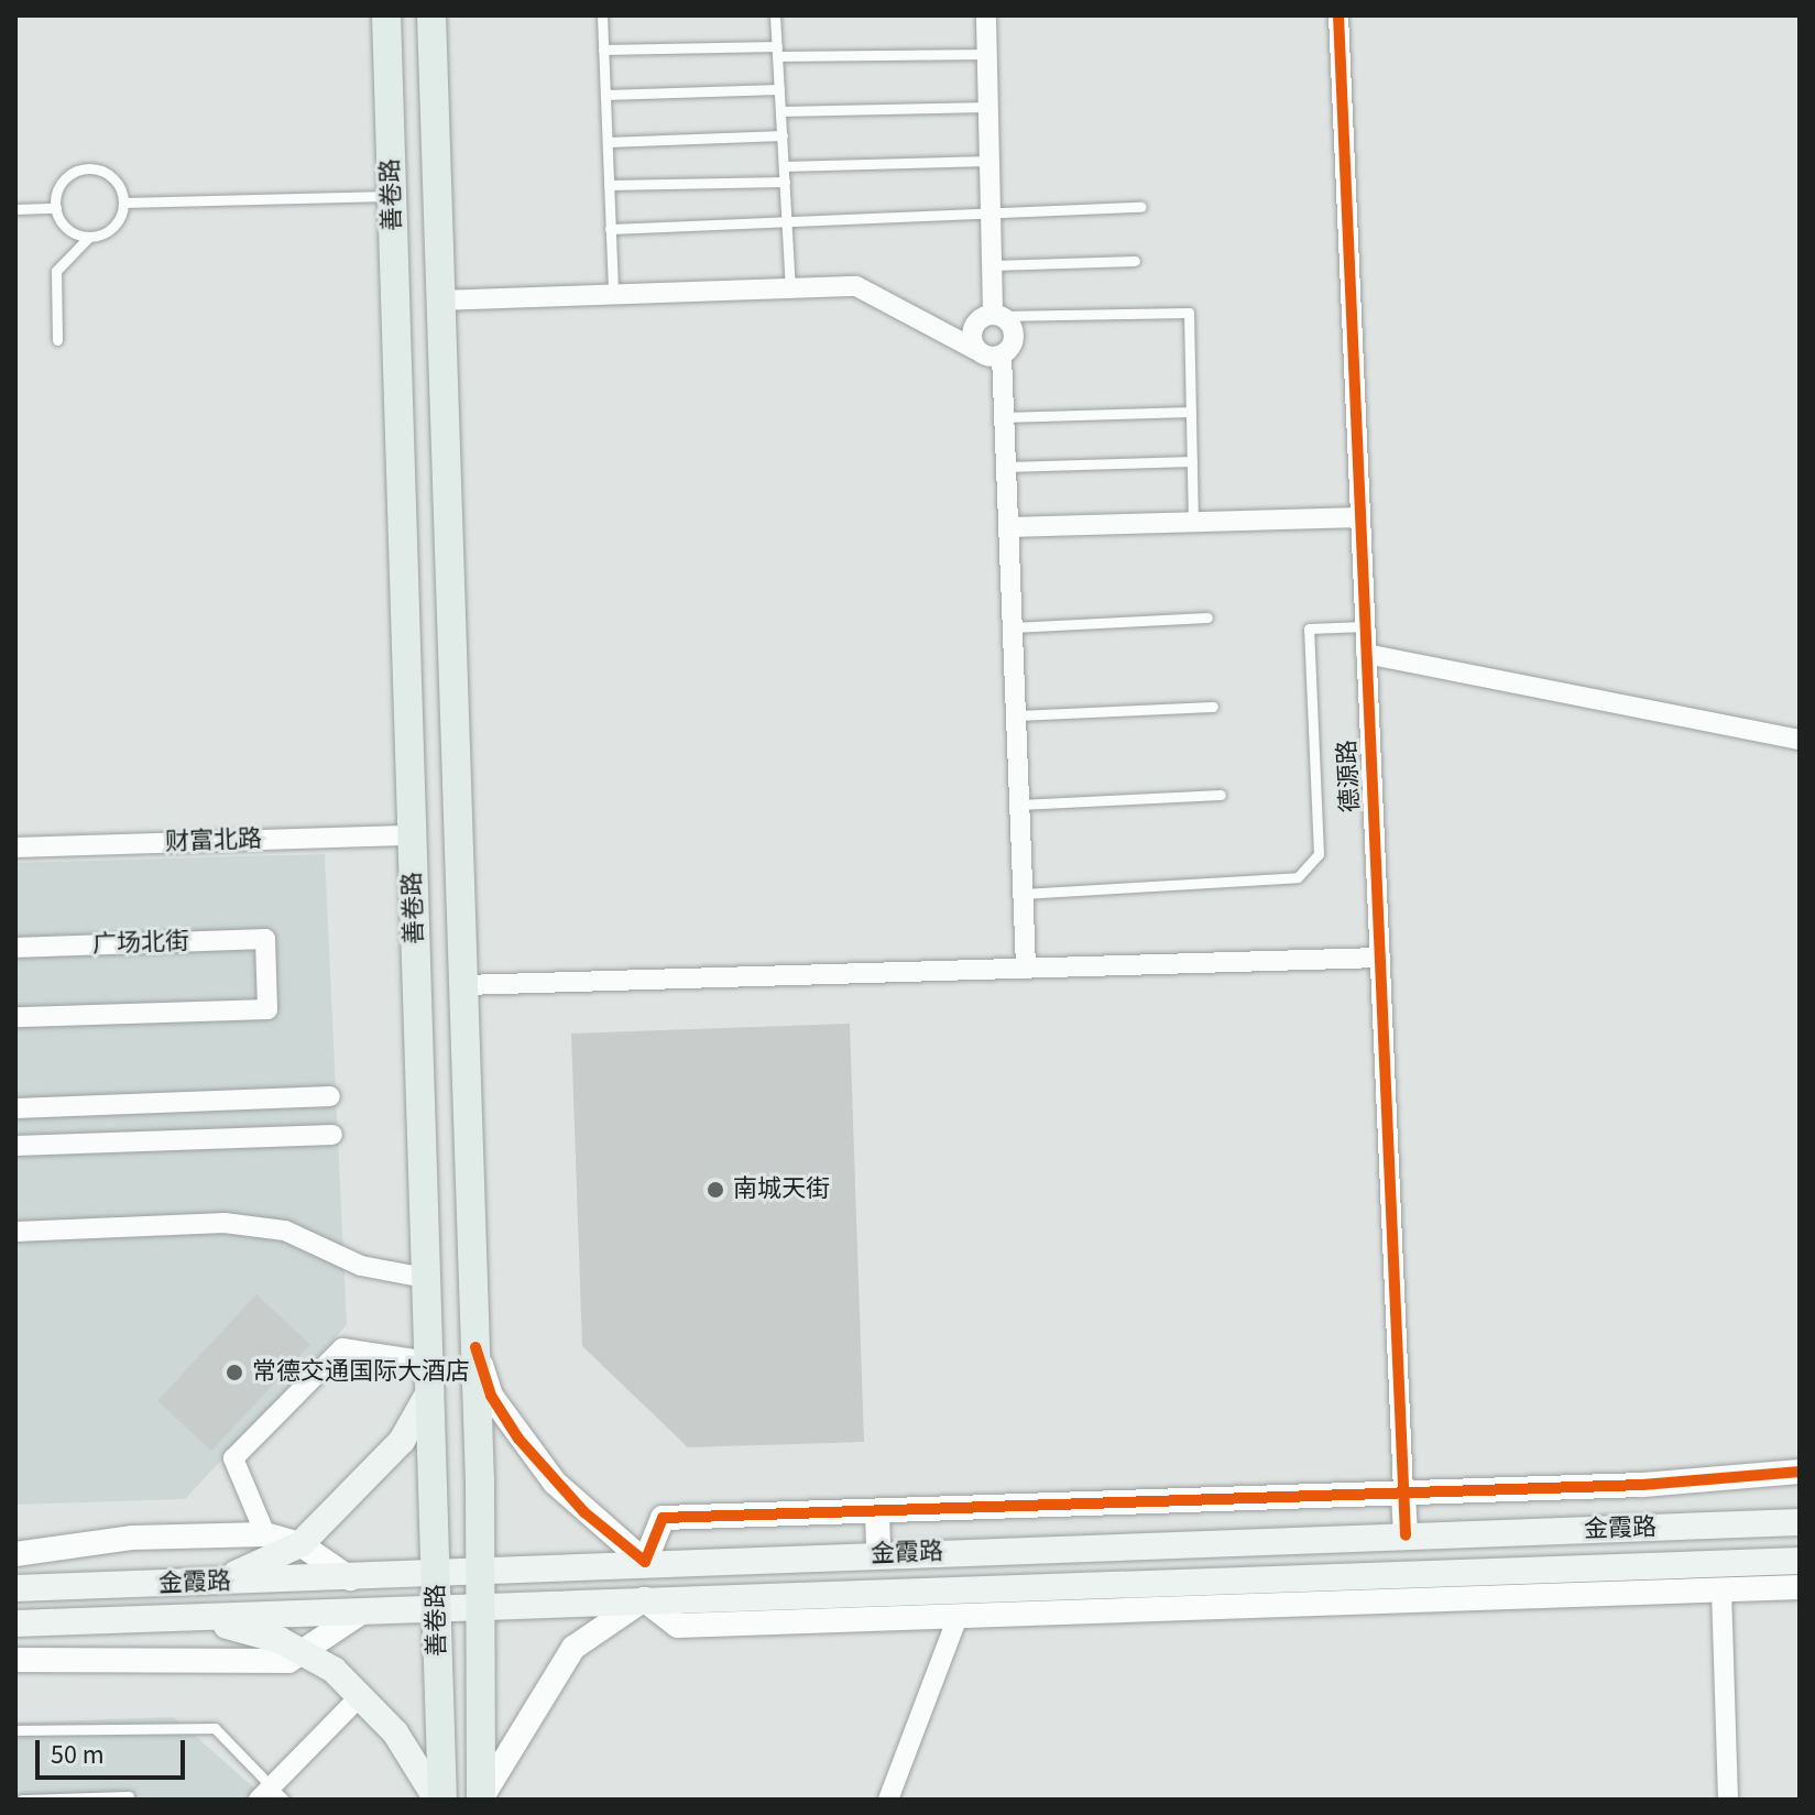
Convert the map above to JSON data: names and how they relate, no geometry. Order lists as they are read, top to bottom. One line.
{"streets":{"main road":["善卷路","金霞路"],"street":["德源路","财富北路","广场北街"]},"crossings":[["善卷路","财富北路"],["善卷路","金霞路"],["德源路","金霞路"]],"places":["南城天街","常德交通国际大酒店"],"scale_bar":"50 m"}
